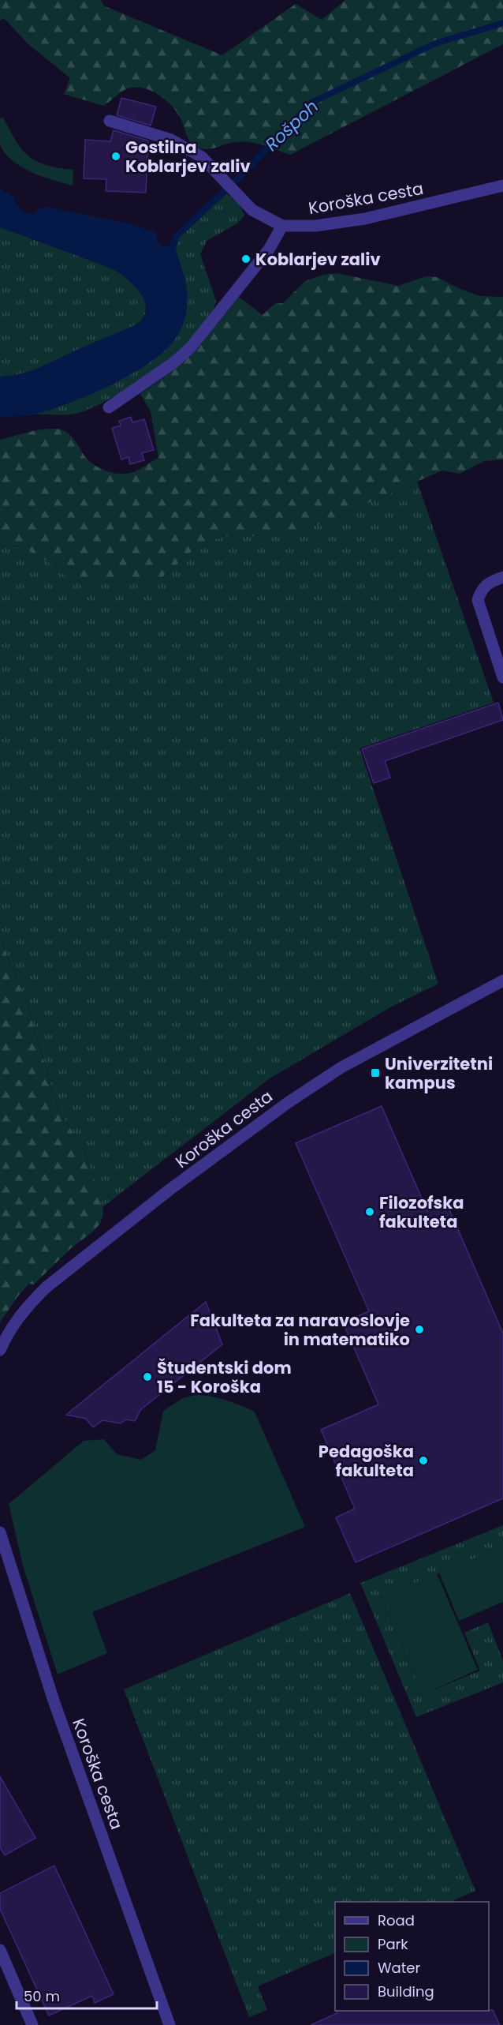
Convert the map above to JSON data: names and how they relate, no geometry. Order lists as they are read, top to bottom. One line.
{"streets":{"street":["Koroška cesta"]},"water":["Rošpoh"],"places":{"other":["Gostilna Koblarjev zaliv","Koblarjev zaliv","Filozofska fakulteta","Fakulteta za naravoslovje in matematiko","Študentski dom 15 - Koroška","Pedagoška fakulteta"],"transit":["Univerzitetni kampus"]},"legend":["Road","Park","Water","Building"],"scale_bar":"50 m"}
